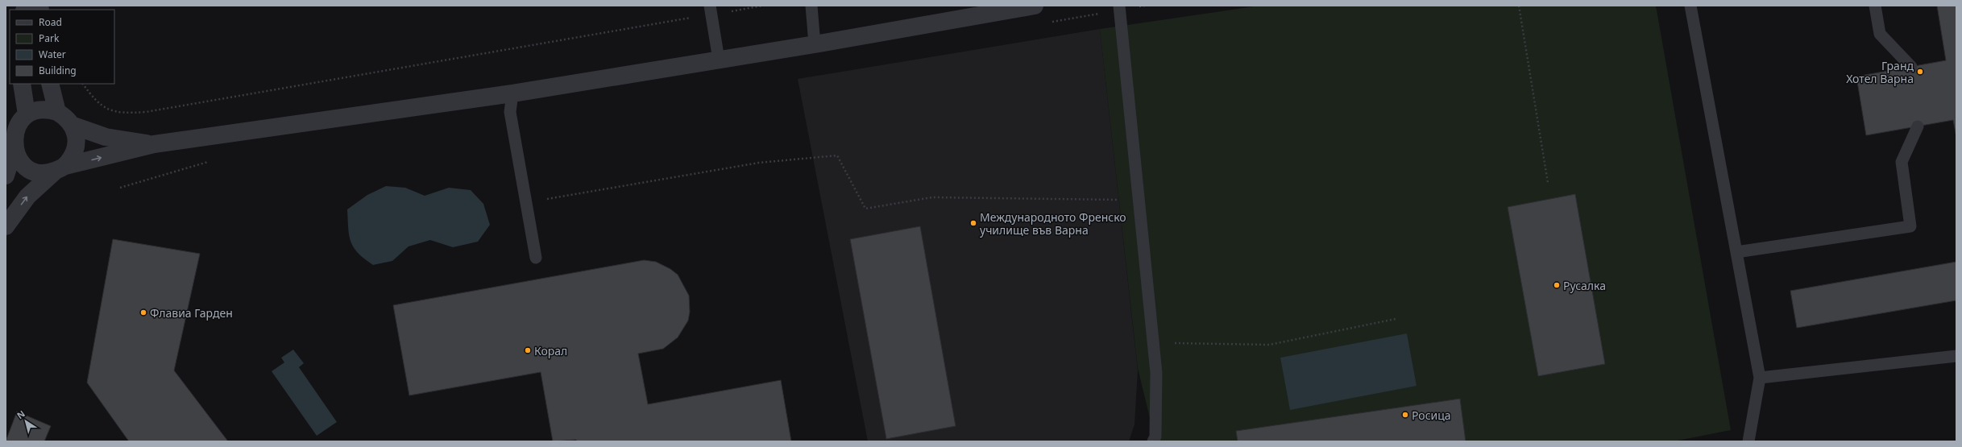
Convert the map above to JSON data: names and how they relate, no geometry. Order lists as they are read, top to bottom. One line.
{"places":["Гранд Хотел Варна","Международното Френско училище във Варна","Русалка","Флавиа Гарден","Корал","Росица"],"legend":["Road","Park","Water","Building"],"north":"top left"}
